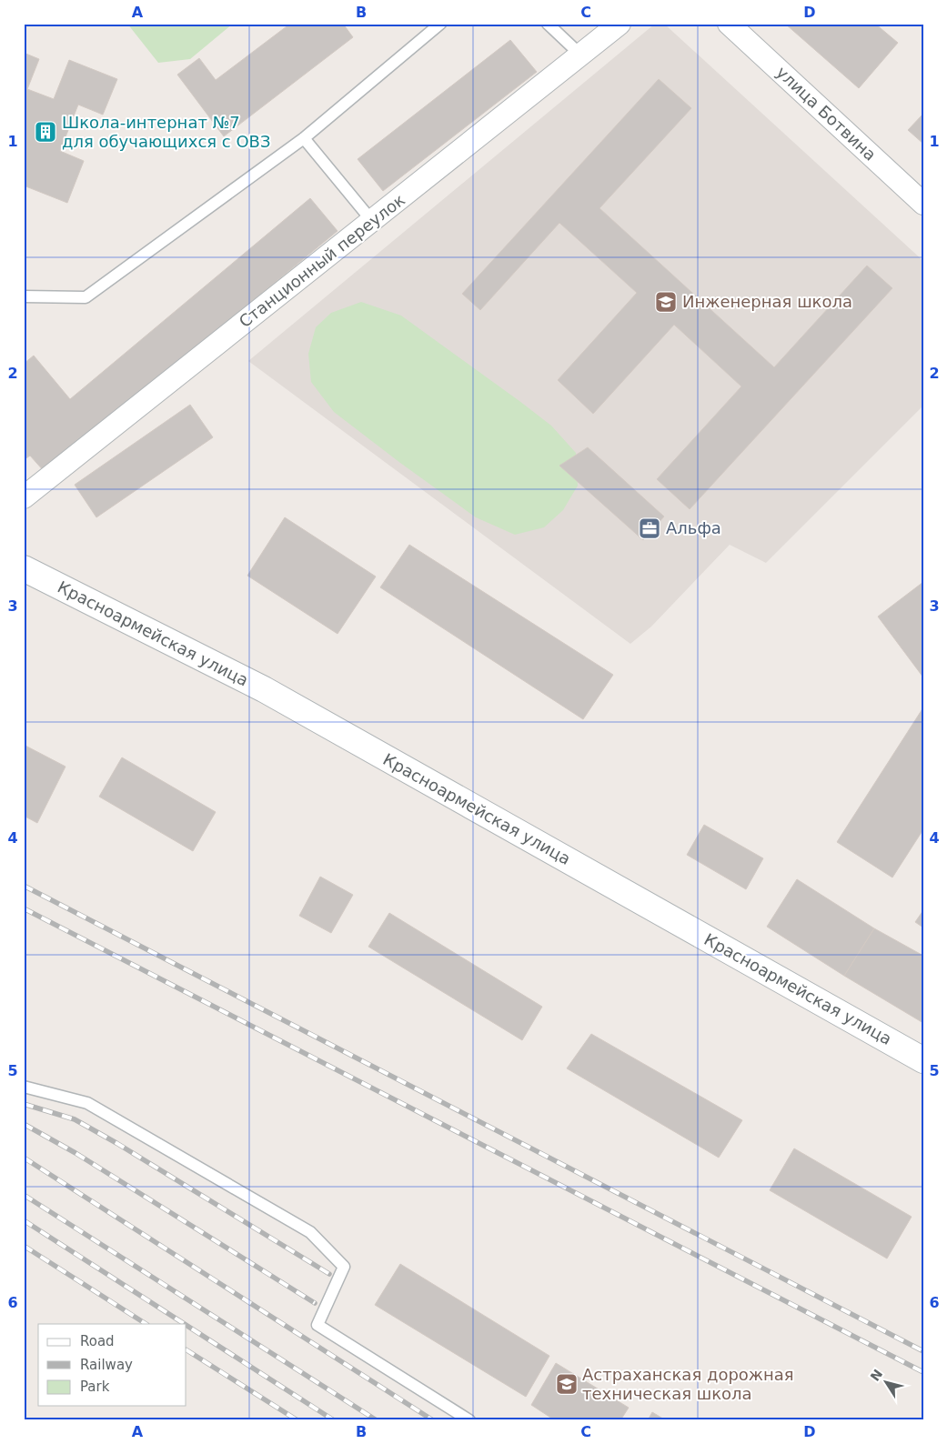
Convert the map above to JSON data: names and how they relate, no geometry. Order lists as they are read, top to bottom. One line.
{"streets":{"street":["улица Ботвина","Станционный переулок","Красноармейская улица"]},"places":{"building":["Школа-интернат №7 для обучающихся с ОВЗ"],"school or university":["Инженерная школа","Астраханская дорожная техническая школа"],"office":["Альфа"]},"legend":["Road","Railway","Park"],"north":"top left","grid":{"columns":["A","B","C","D"],"rows":["1","2","3","4","5","6"]}}
